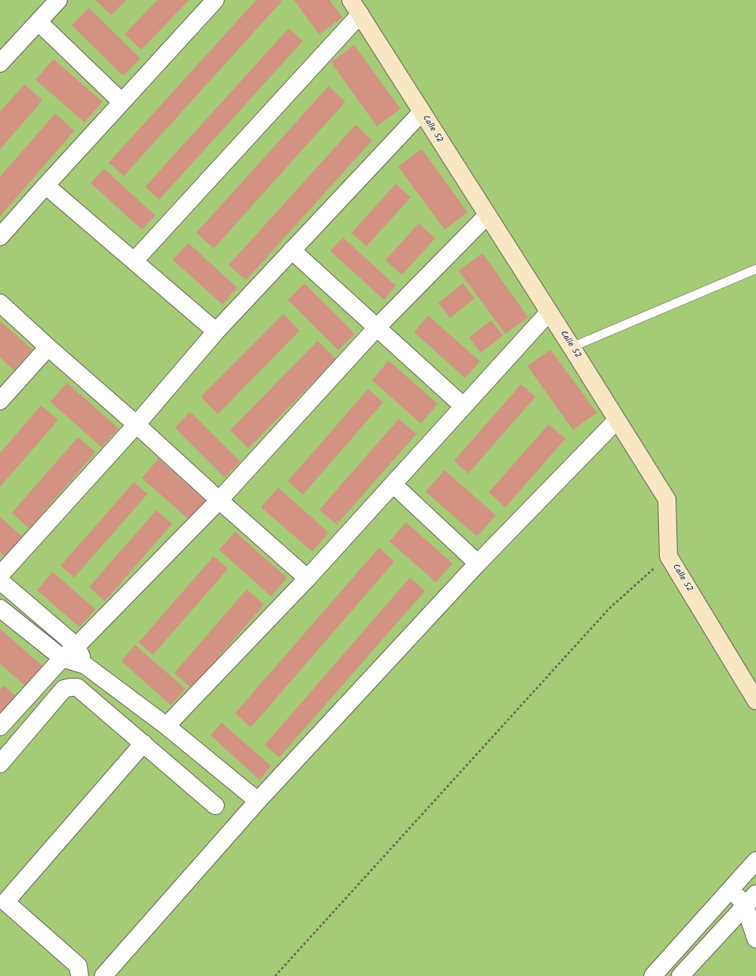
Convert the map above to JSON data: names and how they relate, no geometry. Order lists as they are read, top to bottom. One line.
{"streets":{"street":["Calle 52"]}}
